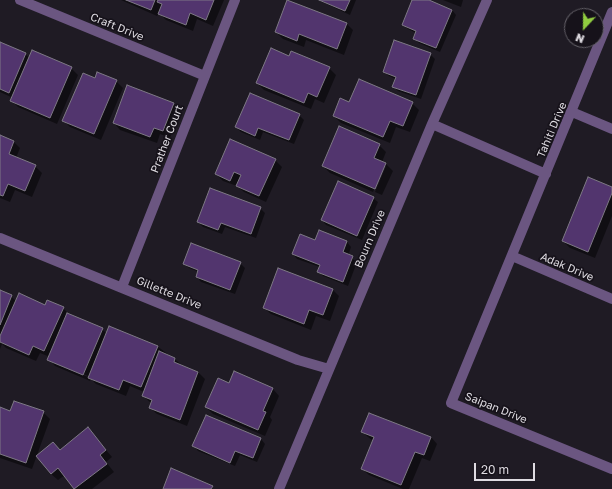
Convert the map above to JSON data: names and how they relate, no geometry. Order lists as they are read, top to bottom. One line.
{"streets":{"street":["Craft Drive","Tahiti Drive","Prather Court","Bourn Drive","Adak Drive","Gillette Drive","Saipan Drive"]},"crossings":[["Craft Drive","Prather Court"],["Tahiti Drive","Adak Drive"],["Tahiti Drive","Saipan Drive"],["Prather Court","Gillette Drive"],["Bourn Drive","Gillette Drive"],["Adak Drive","Saipan Drive"]],"scale_bar":"20 m","north":"bottom"}
